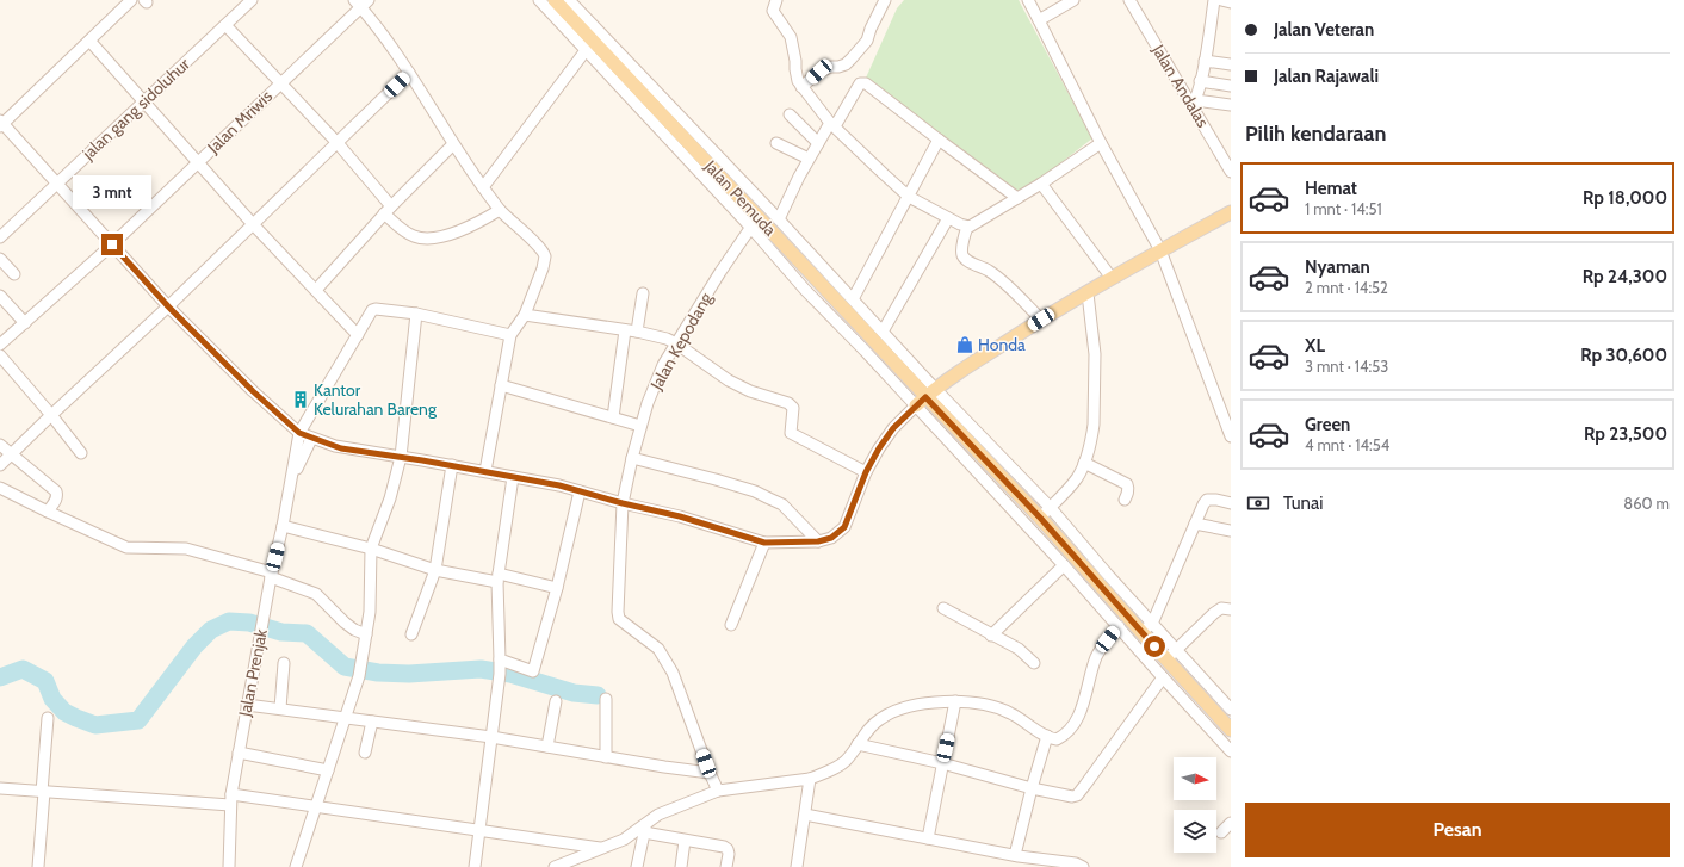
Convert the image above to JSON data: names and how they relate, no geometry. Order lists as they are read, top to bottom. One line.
{"streets":{"main road":["Jalan Pemuda"],"street":["Jalan Andalas","jalan gang sidoluhur","Jalan Mriwis","Jalan Kepodang","Jalan Prenjak"]},"crossings":[["Jalan Pemuda","Jalan Kepodang"]],"places":{"shop":["Honda"],"building":["Kantor Kelurahan Bareng"]},"north":"right","page":{"banner":["Jalan Veteran","Jalan Rajawali"],"heading":"Pilih kendaraan","list":[{"name":"Hemat","note":"1 mnt · 14:51","value":"Rp 18,000"},{"name":"Nyaman","note":"2 mnt · 14:52","value":"Rp 24,300"},{"name":"XL","note":"3 mnt · 14:53","value":"Rp 30,600"},{"name":"Green","note":"4 mnt · 14:54","value":"Rp 23,500"}],"bubble":"3 mnt","pay":["Tunai","860 m"],"buttons":"Pesan"}}
